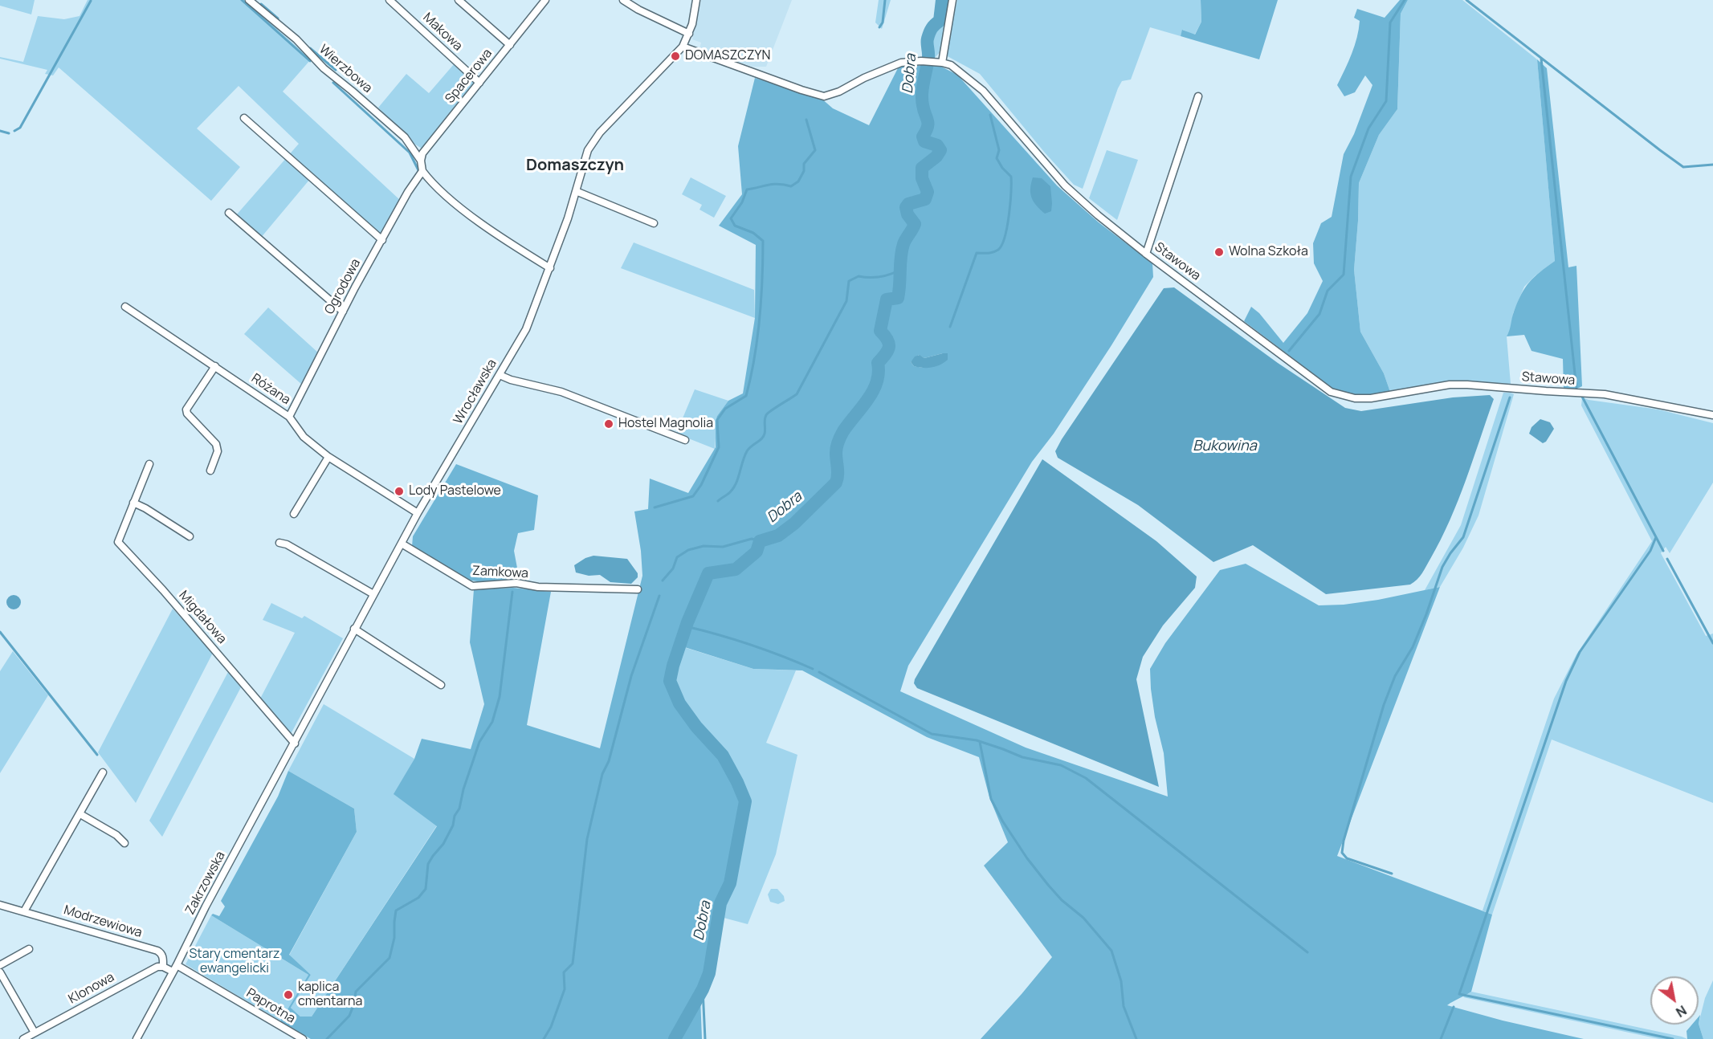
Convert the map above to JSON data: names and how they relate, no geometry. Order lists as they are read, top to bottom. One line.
{"streets":{"street":["Makowa","Wierzbowa","Spacerowa","Stawowa","Ogrodowa","Różana","Wrocławska","Zamkowa","Migdałowa","Zakrzowska","Modrzewiowa","Klonowa","Paprotna"]},"crossings":[["Makowa","Spacerowa"],["Wierzbowa","Spacerowa"],["Stawowa","Wrocławska"],["Ogrodowa","Różana"],["Różana","Wrocławska"],["Wrocławska","Zamkowa"],["Wrocławska","Migdałowa"],["Wrocławska","Zakrzowska"],["Migdałowa","Zakrzowska"],["Zakrzowska","Paprotna"],["Modrzewiowa","Klonowa"]],"districts":["Domaszczyn"],"water":["Dobra","Bukowina"],"parks":["Stary cmentarz ewangelicki"],"places":["DOMASZCZYN","Wolna Szkoła","Hostel Magnolia","Lody Pastelowe","kaplica cmentarna"],"north":"bottom right"}
